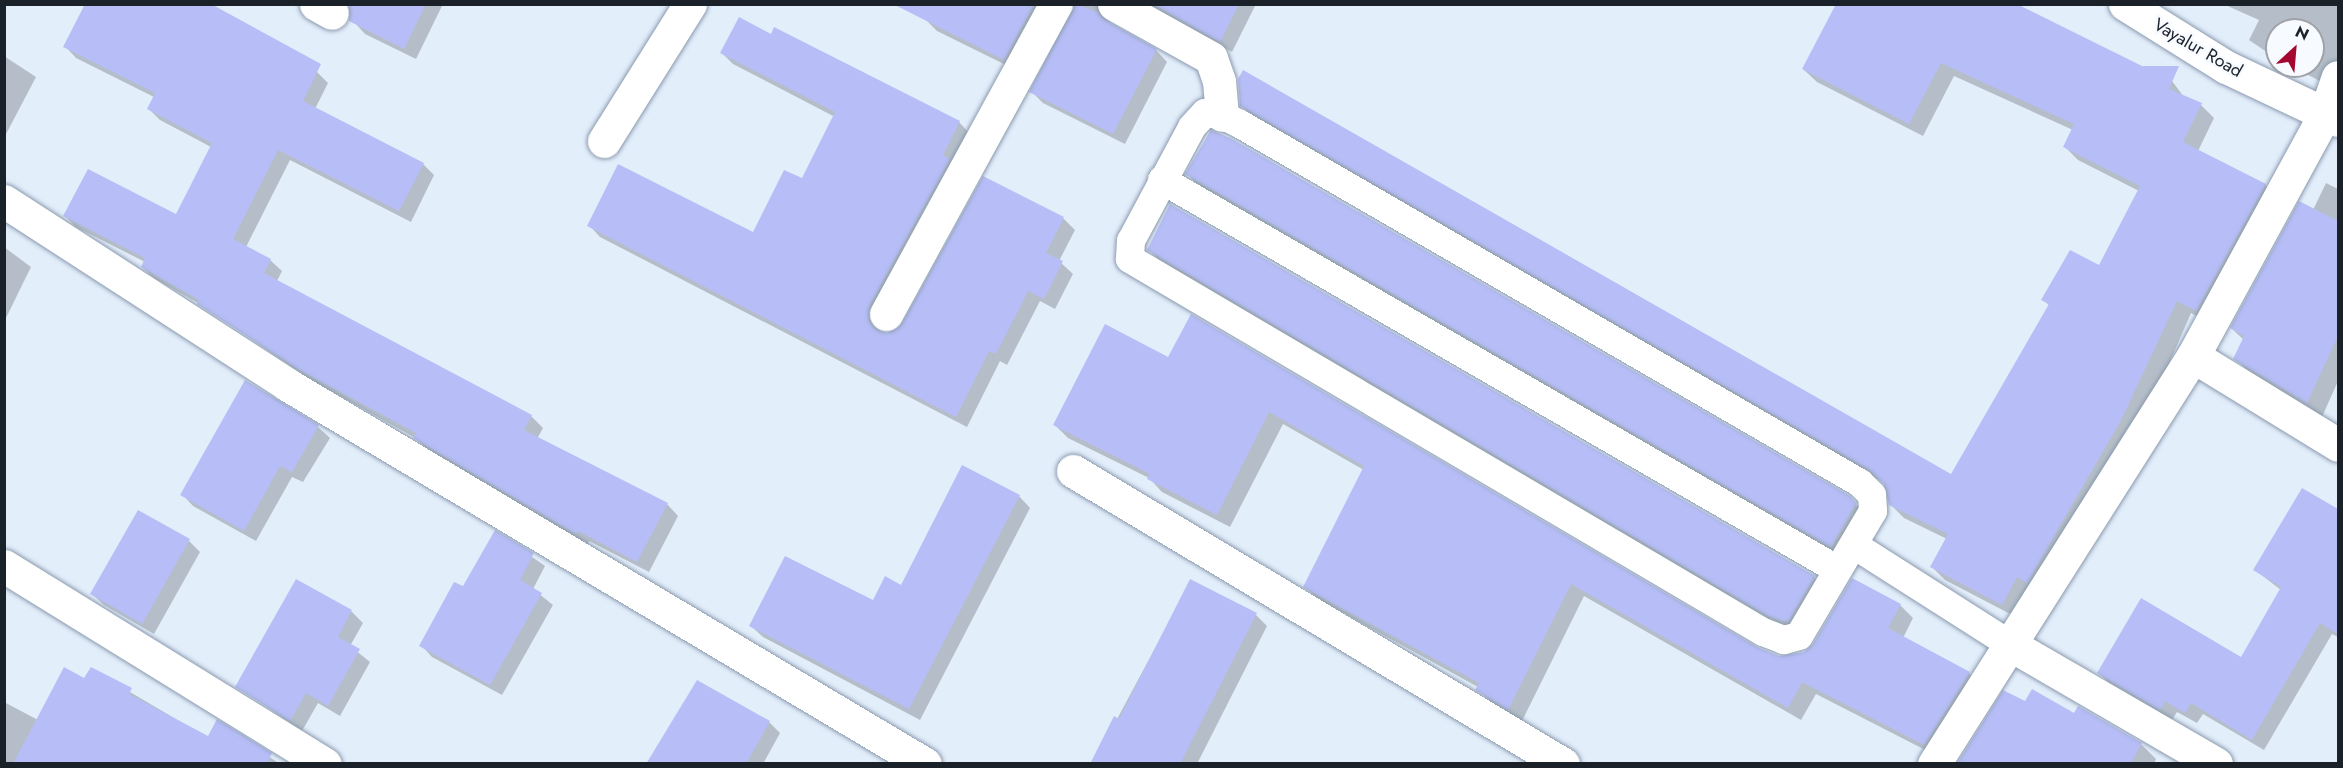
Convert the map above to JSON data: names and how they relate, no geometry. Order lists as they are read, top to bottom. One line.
{"streets":{"street":["Vayalur Road"]},"north":"top right"}
